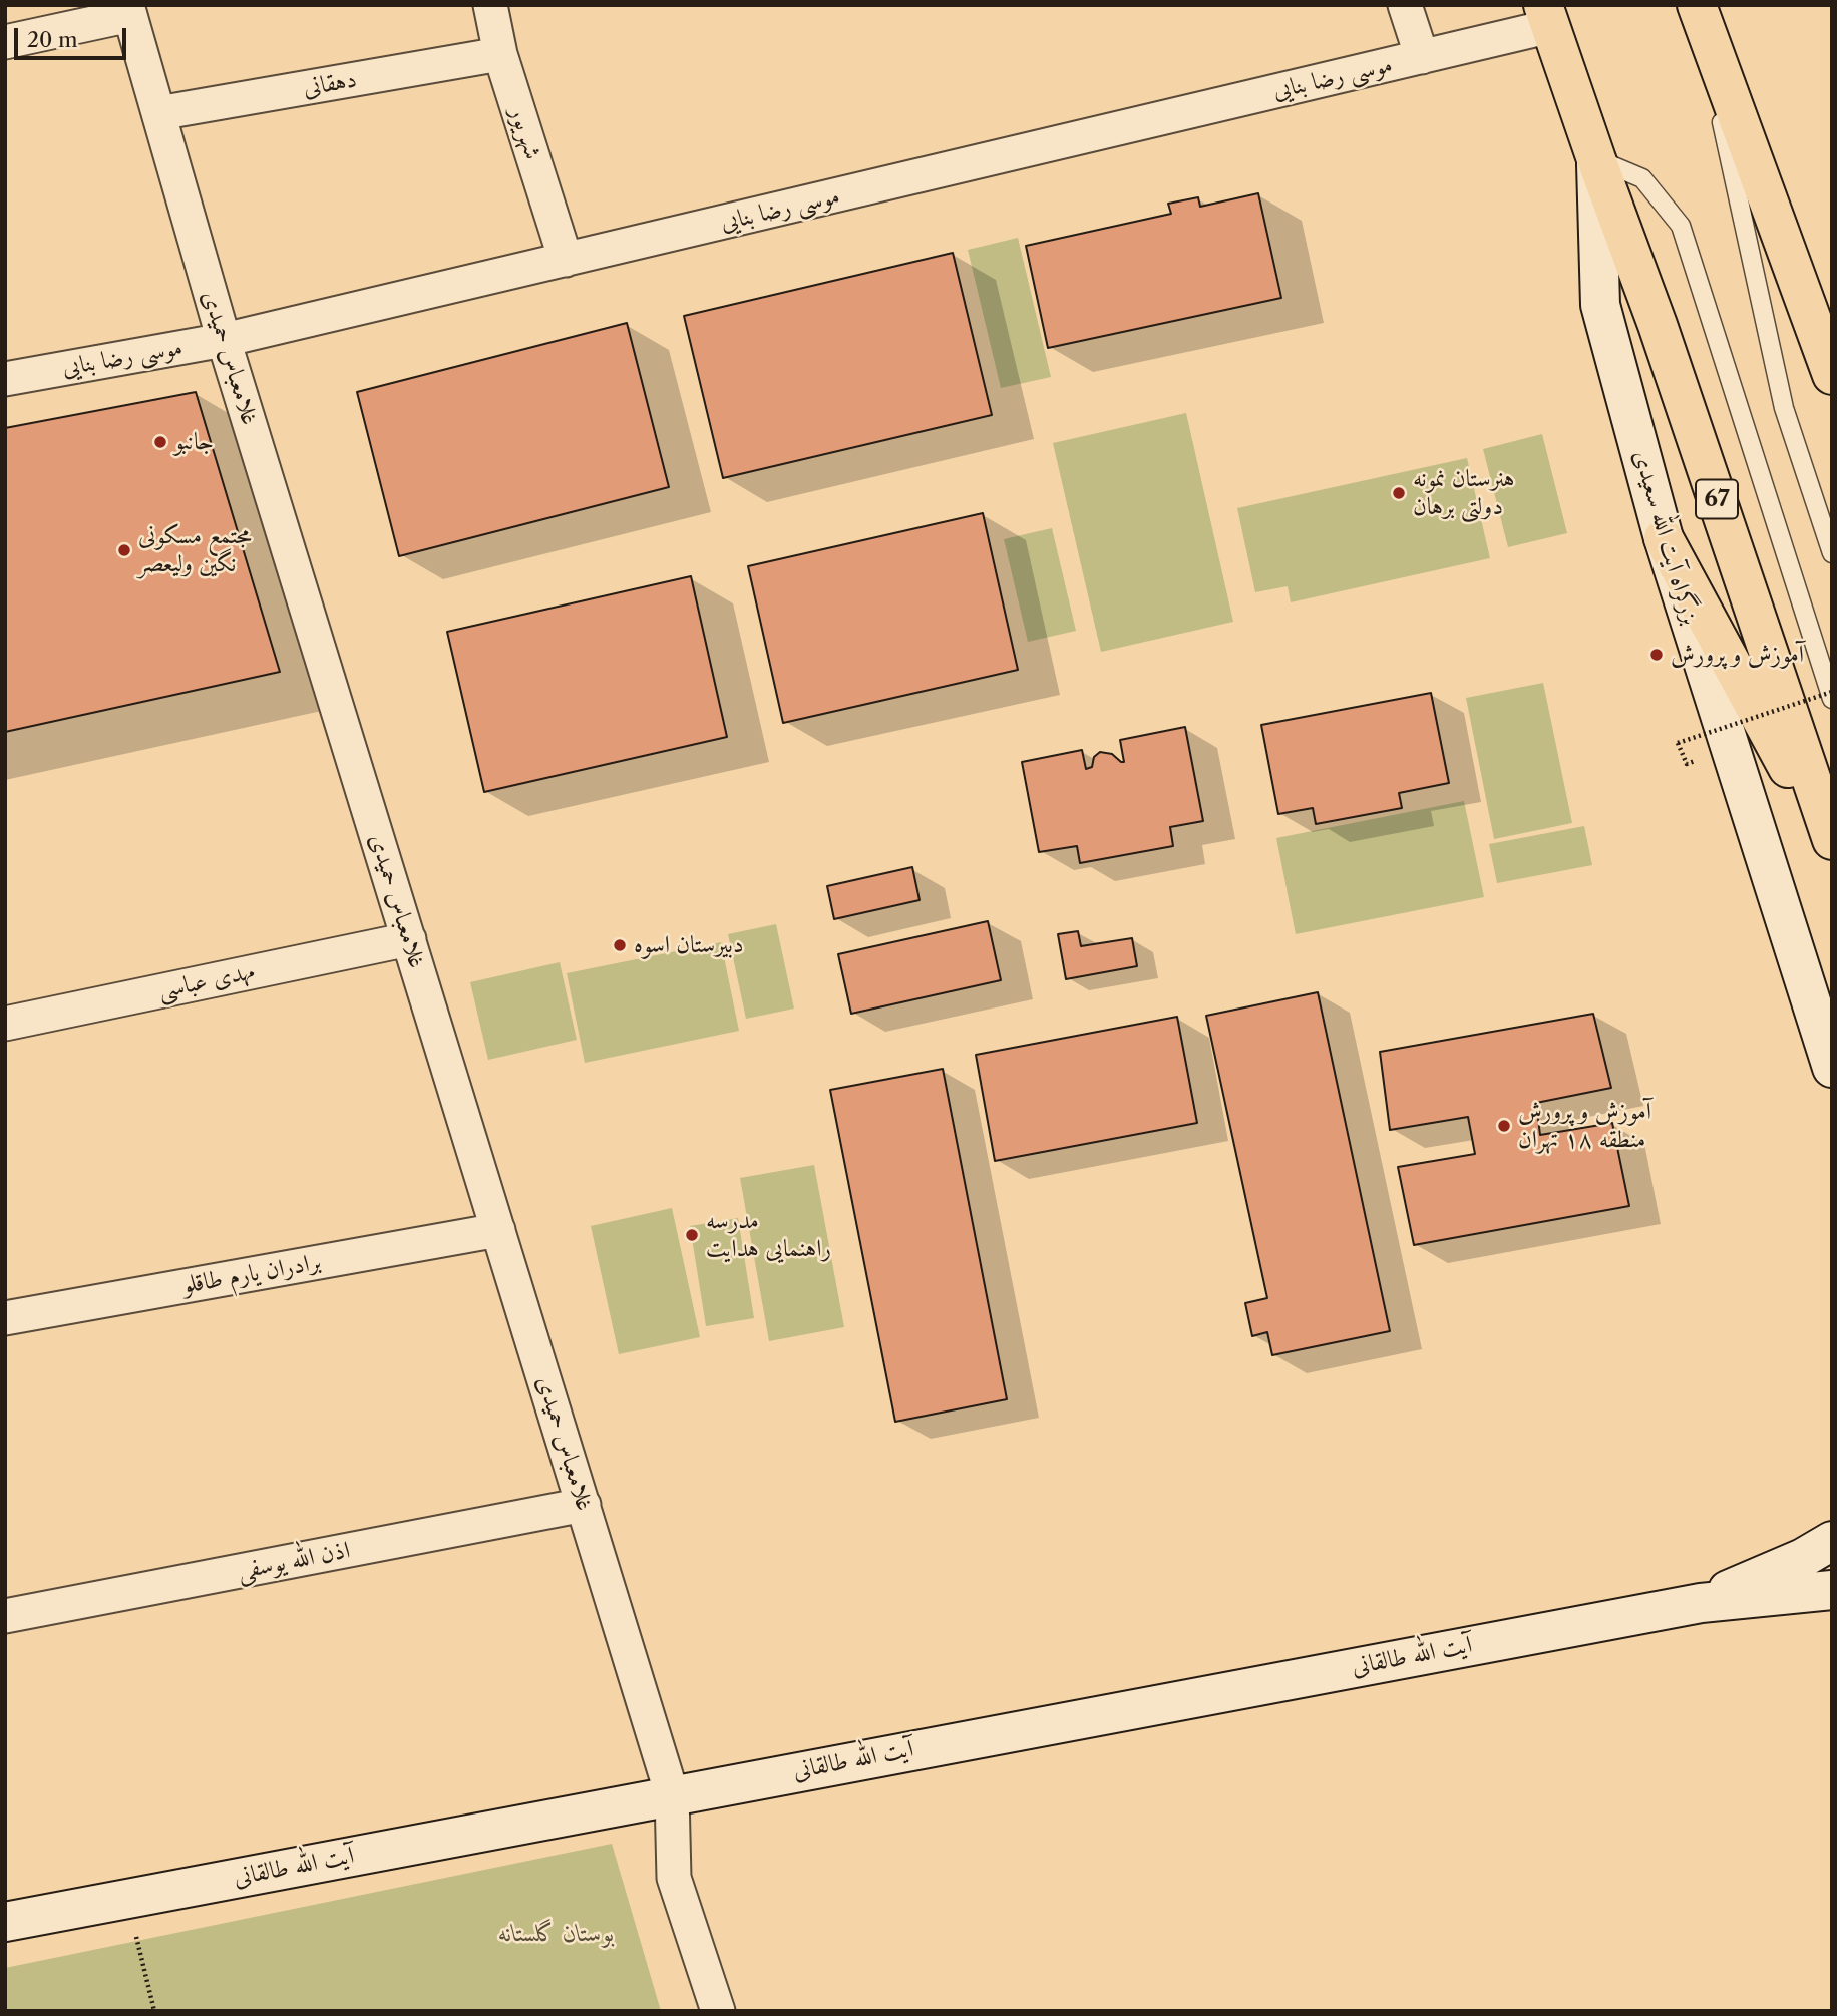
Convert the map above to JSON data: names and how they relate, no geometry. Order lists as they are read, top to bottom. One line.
{"streets":{"highway":["67","بزرگراه آیت الله سعیدی"],"main road":["آیت الله طالقانی"],"street":["موسی رضا بنایی","دهقانی","شهریور","غلامعباس حمیدی","مهدی عباسی","برادران یارم طاقلو","اذن الله یوسفی"]},"crossings":[["موسی رضا بنایی","شهریور"],["موسی رضا بنایی","غلامعباس حمیدی"],["موسی رضا بنایی","بزرگراه آیت الله سعیدی"],["دهقانی","شهریور"],["دهقانی","غلامعباس حمیدی"],["غلامعباس حمیدی","مهدی عباسی"],["غلامعباس حمیدی","برادران یارم طاقلو"],["غلامعباس حمیدی","اذن الله یوسفی"],["غلامعباس حمیدی","آیت الله طالقانی"]],"parks":["بوستان گلستانه"],"places":["جانبو","هنرستان نمونه دولتی برهان","مجتمع مسکونی نگین ولیعصر","آموزش و پرورش","دبیرستان اسوه","آموزش و پرورش منطقه ۱۸ تهران","مدرسه راهنمایی هدایت"],"scale_bar":"20 m"}
